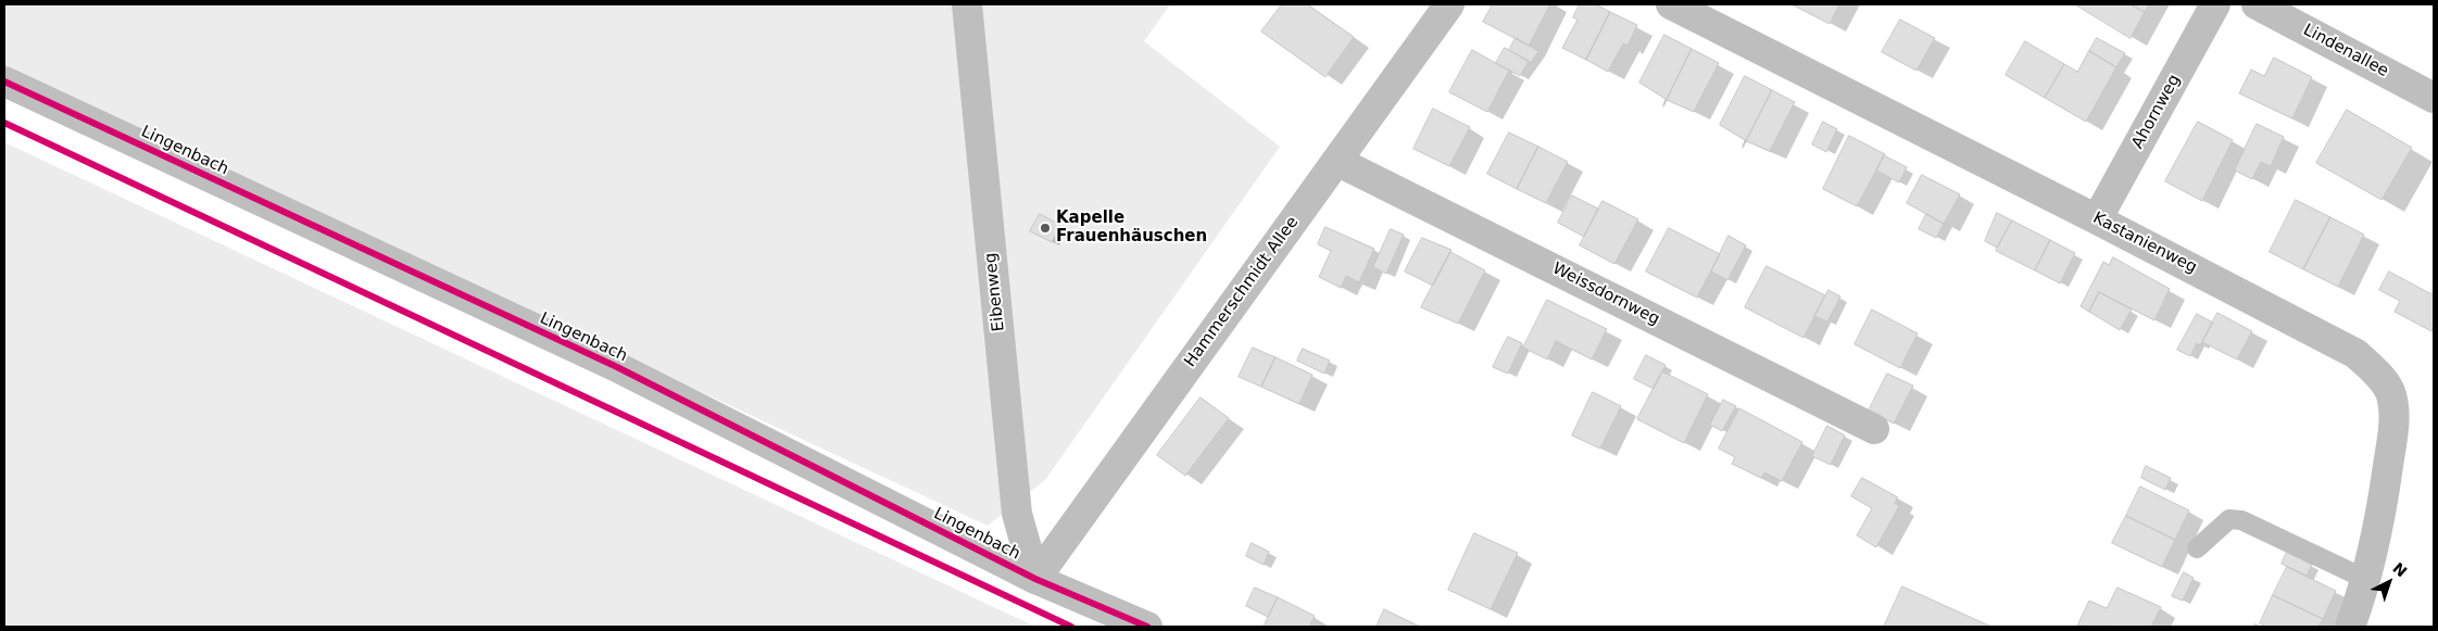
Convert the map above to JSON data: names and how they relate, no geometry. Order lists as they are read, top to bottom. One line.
{"streets":{"street":["Lindenallee","Ahornweg","Lingenbach","Kastanienweg","Eibenweg","Hammerschmidt Allee","Weissdornweg"]},"crossings":[["Ahornweg","Kastanienweg"],["Lingenbach","Eibenweg"],["Lingenbach","Hammerschmidt Allee"],["Eibenweg","Hammerschmidt Allee"],["Hammerschmidt Allee","Weissdornweg"]],"places":["Kapelle Frauenhäuschen"],"north":"top right"}
